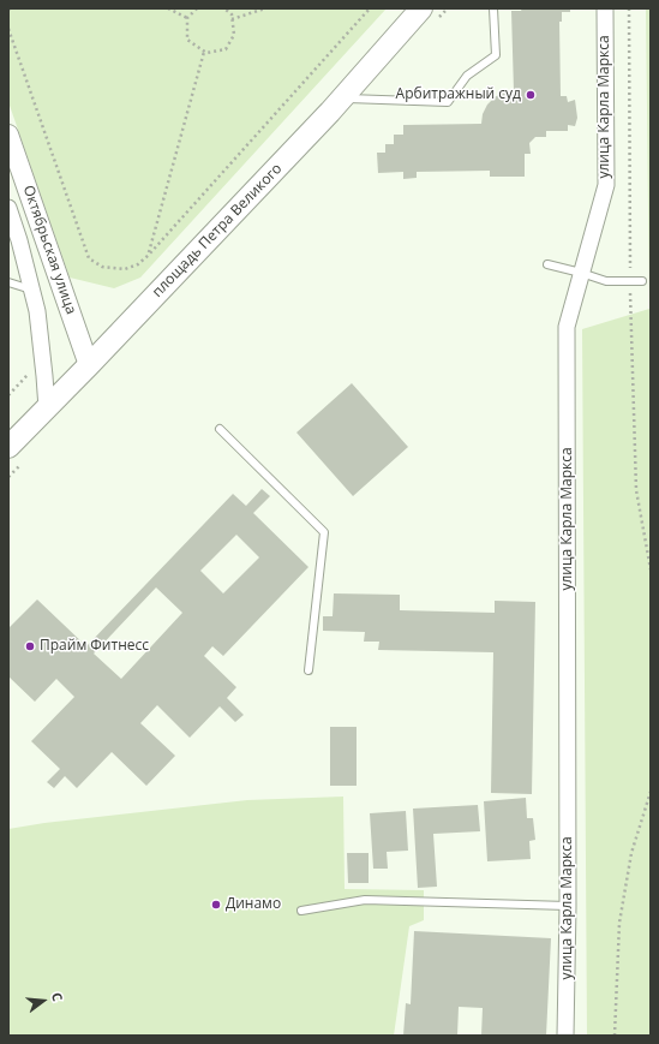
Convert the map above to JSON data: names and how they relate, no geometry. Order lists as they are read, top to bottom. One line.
{"streets":{"main road":["площадь Петра Великого"],"street":["улица Карла Маркса","Октябрьская улица"]},"crossings":[["площадь Петра Великого","Октябрьская улица"]],"places":["Арбитражный суд","Прайм Фитнесс","Динамо"],"north":"right"}
